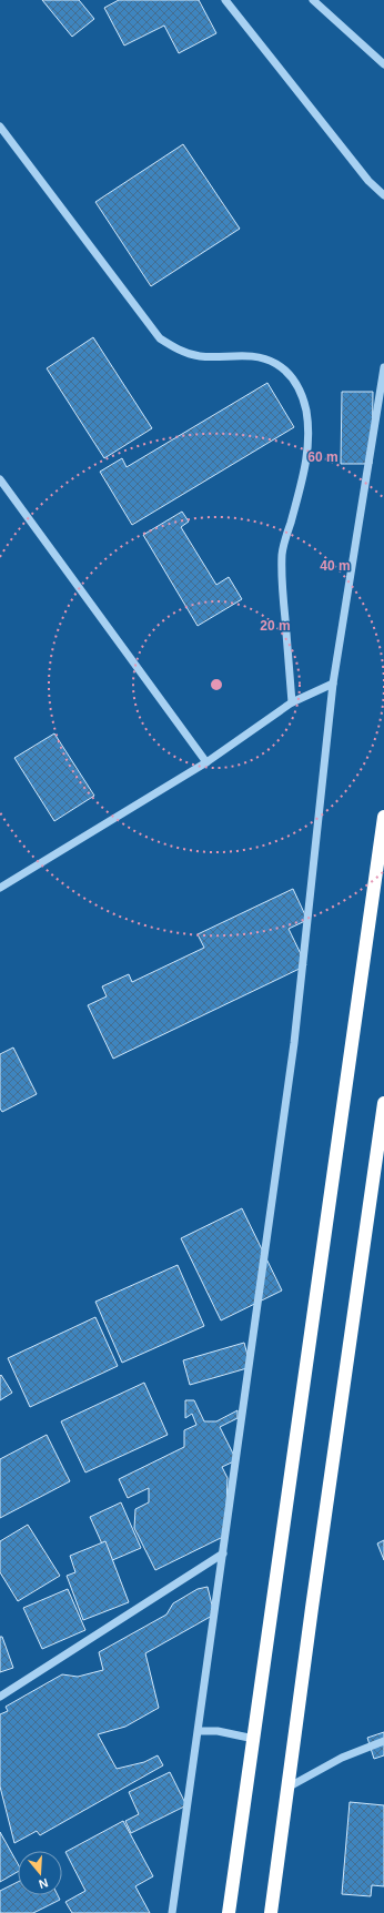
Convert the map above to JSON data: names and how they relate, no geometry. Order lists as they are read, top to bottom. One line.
{"north":"bottom","rings":["60 m","40 m","20 m"]}
